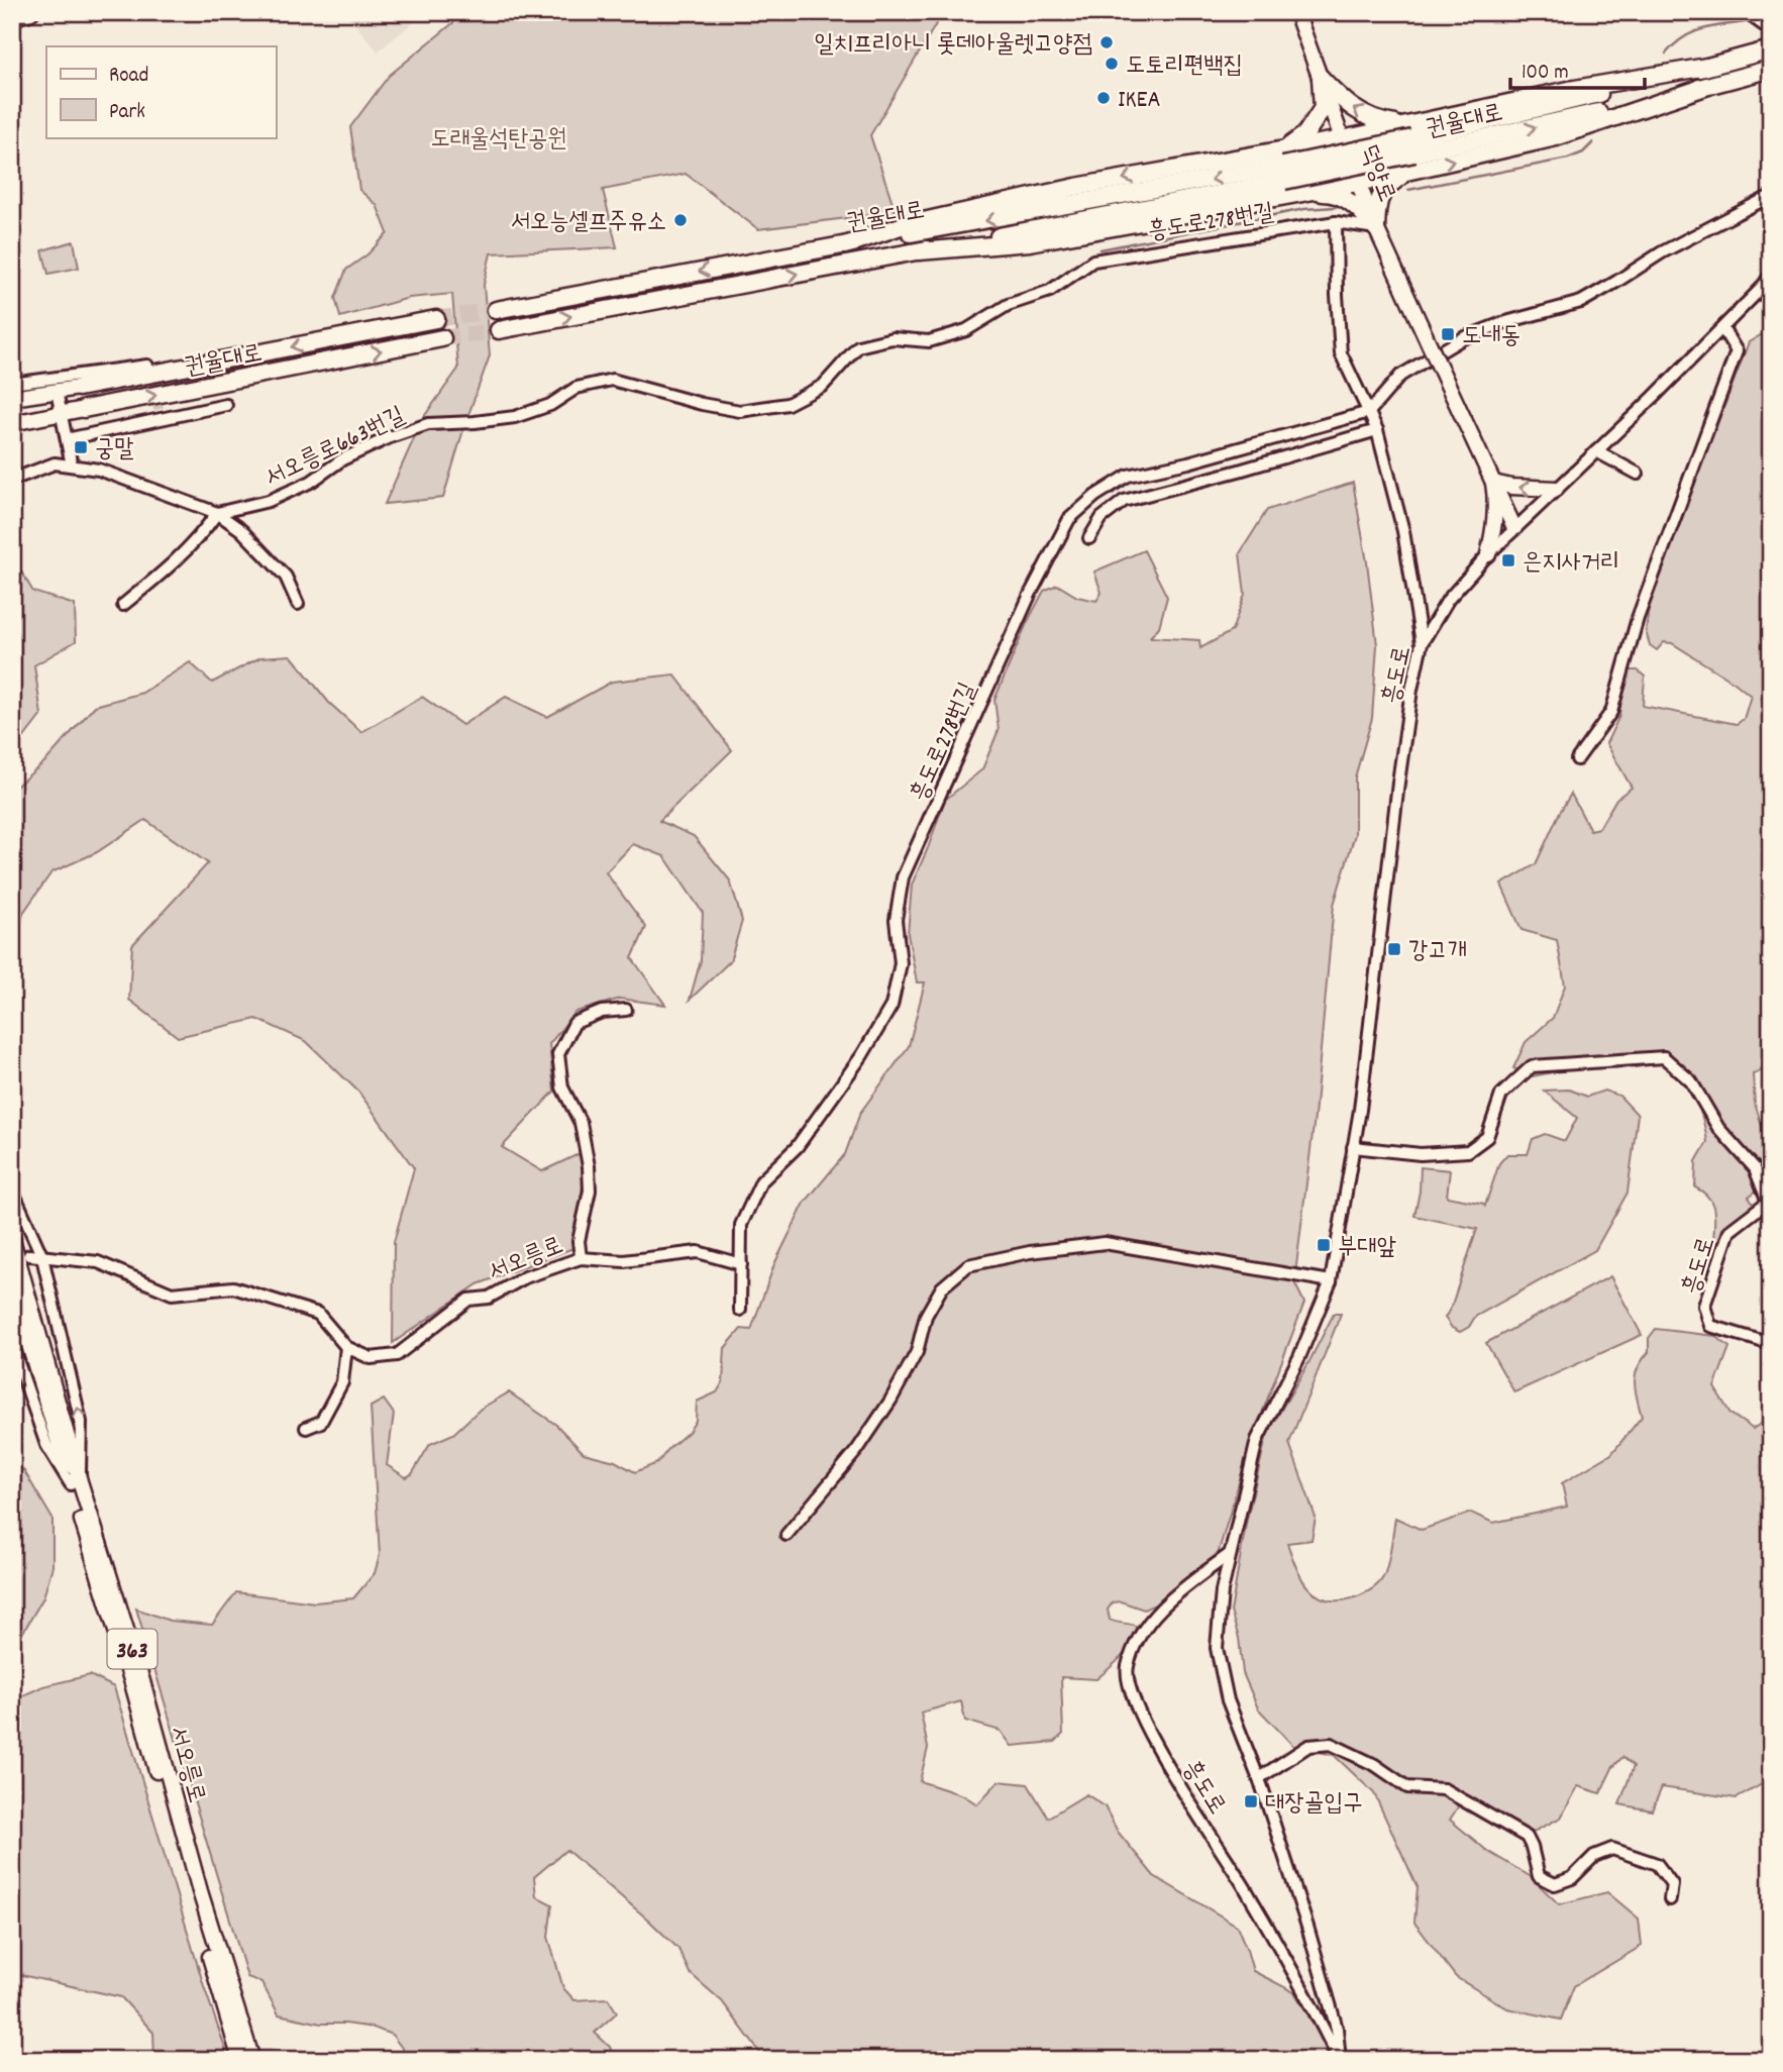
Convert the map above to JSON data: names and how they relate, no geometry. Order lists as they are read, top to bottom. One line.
{"streets":{"highway":["권율대로"],"main road":["덕양로","서오릉로","363"],"street":["흥도로278번길","서오릉로663번길","흥도로"]},"crossings":[["덕양로","흥도로278번길"],["흥도로278번길","서오릉로663번길"],["흥도로278번길","서오릉로"]],"parks":["도래울석탄공원"],"places":{"other":["일치프리아니 롯데아울렛고양점","도토리편백집","IKEA","서오능셀프주유소"],"transit":["도내동","궁말","은지사거리","강고개","부대앞","대장골입구"]},"legend":["Road","Park"],"scale_bar":"100 m"}
